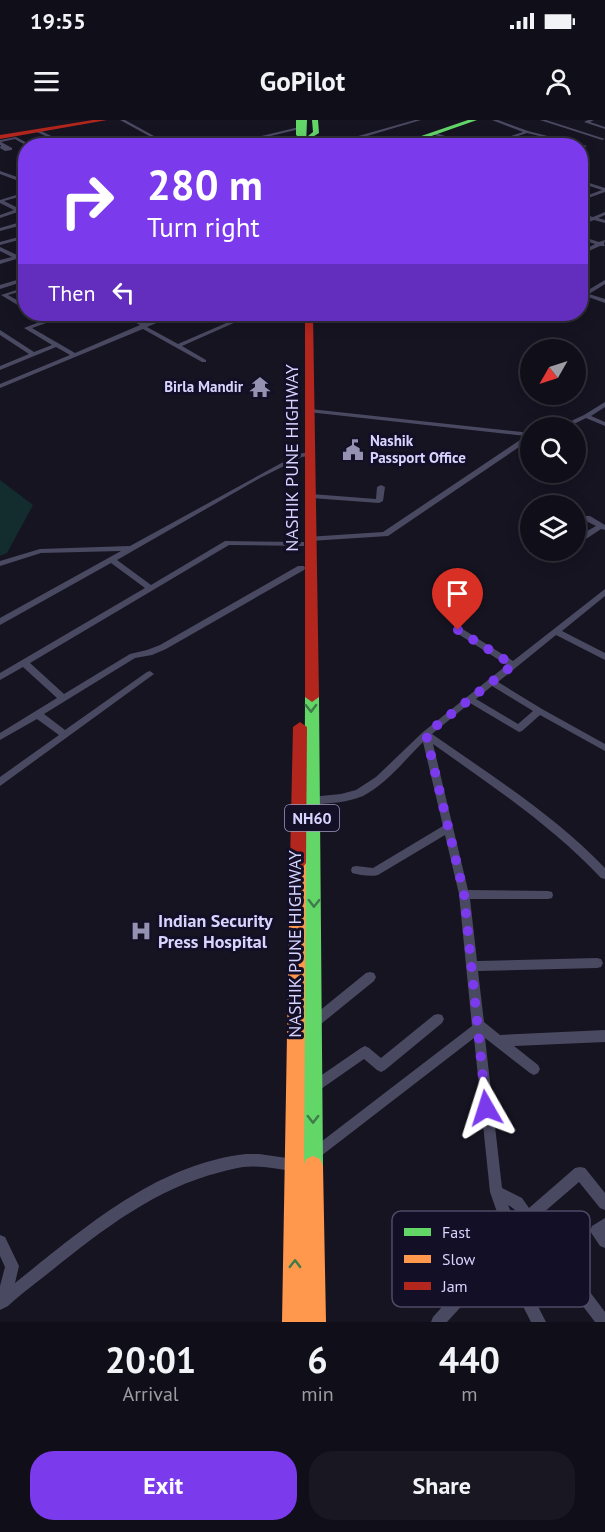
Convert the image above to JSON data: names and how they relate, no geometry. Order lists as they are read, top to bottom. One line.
{"streets":{"main road":["NASHIK PUNE HIGHWAY","NH60"]},"places":{"temple":["Birla Mandir"],"public building":["Nashik Passport Office"],"hospital":["Indian Security Press Hospital"]},"legend":["Fast","Slow","Jam"],"north":"bottom left","page":{"status":"19:55","header":"GoPilot","turn":["280 m","Turn right"],"then":"Then","eta":["20:01","Arrival","6","min","440","m"],"buttons":["Exit","Share"]}}
